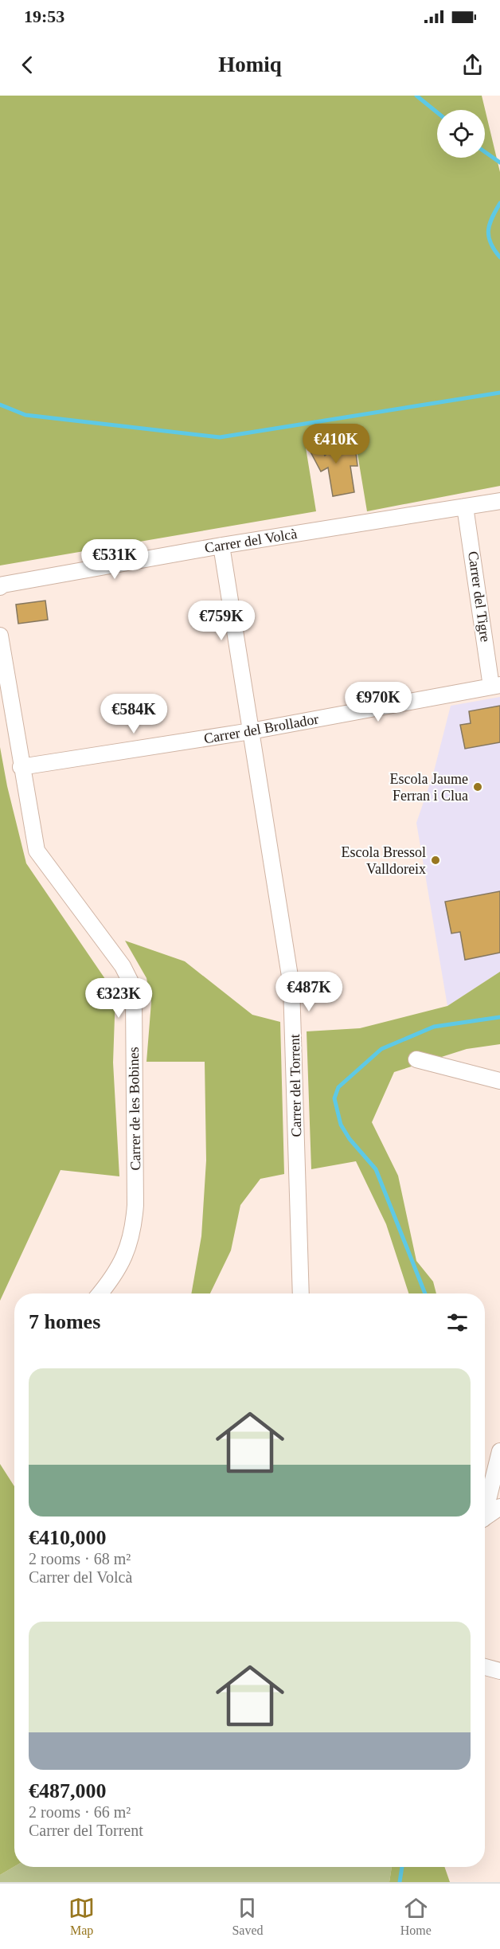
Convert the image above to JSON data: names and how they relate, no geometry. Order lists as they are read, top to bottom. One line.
{"streets":{"street":["Carrer del Volcà","Carrer del Tigre","Carrer del Brollador","Carrer del Torrent","Carrer de les Bobines"]},"crossings":[["Carrer del Volcà","Carrer del Tigre"],["Carrer del Volcà","Carrer del Torrent"],["Carrer del Tigre","Carrer del Brollador"],["Carrer del Brollador","Carrer del Torrent"],["Carrer del Brollador","Carrer de les Bobines"]],"places":["Escola Jaume Ferran i Clua","Escola Bressol Valldoreix"],"page":{"status":"19:53","header":"Homiq","price":["€410K","€531K","€759K","€970K","€584K","€487K","€323K"],"heading":"7 homes","list":[{"name":"€410,000","note":"2 rooms · 68 m² · Carrer del Volcà"},{"name":"€487,000","note":"2 rooms · 66 m² · Carrer del Torrent"}],"tabs":["Map","Saved","Home"]}}
